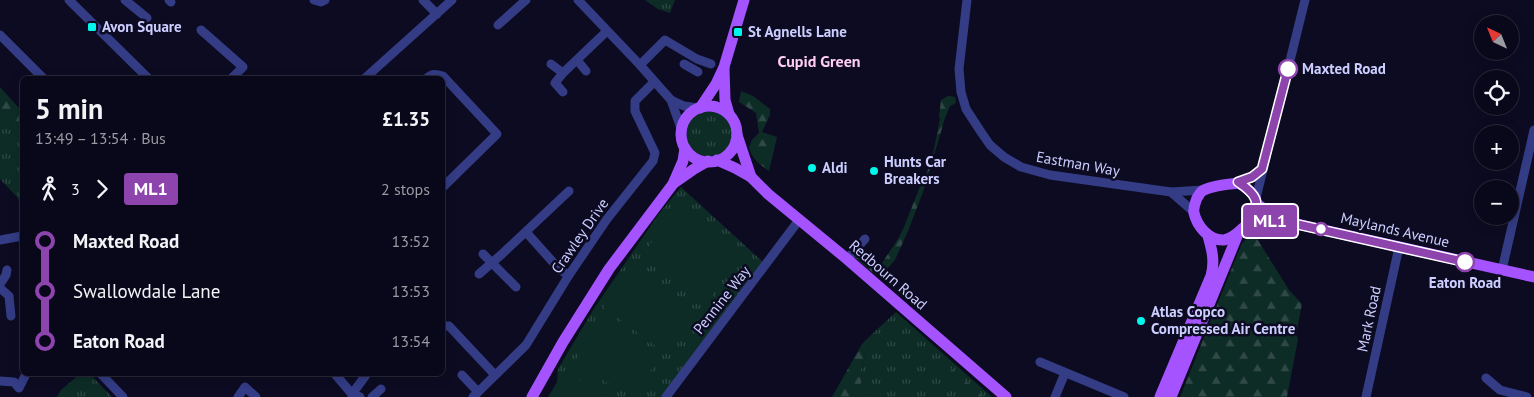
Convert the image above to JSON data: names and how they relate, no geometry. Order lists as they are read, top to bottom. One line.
{"streets":{"main road":["Maylands Avenue","Redbourn Road"],"street":["Eastman Way","Crawley Drive","Pennine Way","Mark Road"]},"crossings":[["Eastman Way","Maylands Avenue"],["Maylands Avenue","Mark Road"],["Redbourn Road","Pennine Way"]],"districts":["Cupid Green"],"places":{"transit":["Avon Square","St Agnells Lane"],"other":["Maxted Road","Aldi","Hunts Car Breakers","Eaton Road","Atlas Copco Compressed Air Centre"]},"lines":["bus line ML1"],"north":"top left","page":{"on_map":"ML1","map_buttons":["+","−"],"heading":["5 min","13:49 – 13:54 · Bus","£1.35"],"legs":["3","ML1","2 stops"],"list":[{"name":"Maxted Road","value":"13:52"},{"name":"Swallowdale Lane","value":"13:53"},{"name":"Eaton Road","value":"13:54"}]}}
